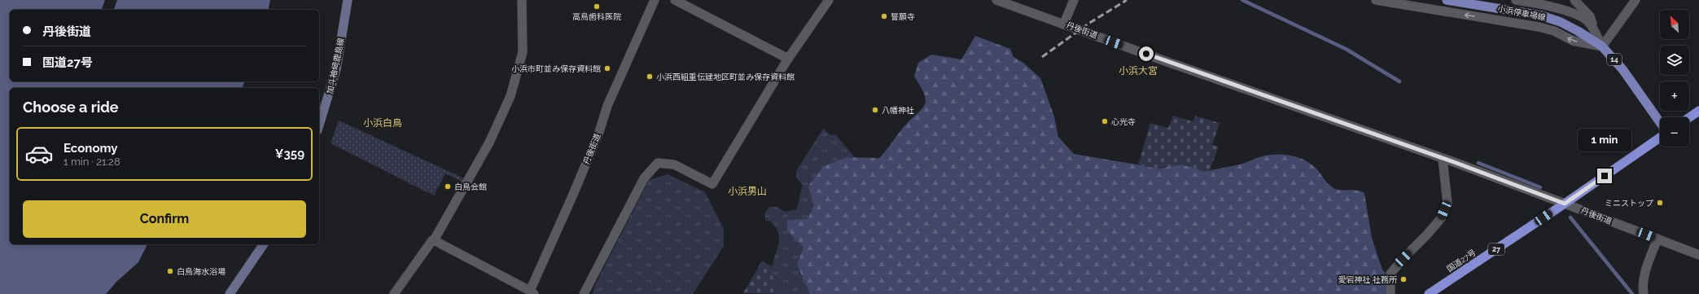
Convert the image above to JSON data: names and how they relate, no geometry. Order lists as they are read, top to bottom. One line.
{"streets":{"highway":["27","国道27号"],"main road":["小浜停車場線","14","加斗袖崎鹿島線"],"street":["丹後街道"]},"crossings":[["丹後街道","国道27号"]],"districts":["小浜大宮","小浜白鳥","小浜男山"],"places":["高鳥歯科医院","誓願寺","小浜市町並み保存資料館","小浜西組重伝建地区町並み保存資料館","八幡神社","心光寺","白鳥会館","ミニストップ","白鳥海水浴場","愛宕神社 社務所"],"north":"top left","page":{"map_buttons":["+","−"],"banner":["丹後街道","国道27号"],"heading":"Choose a ride","list":[{"name":"Economy","note":"1 min · 21:28","value":"¥359"}],"bubble":"1 min","buttons":"Confirm"}}
